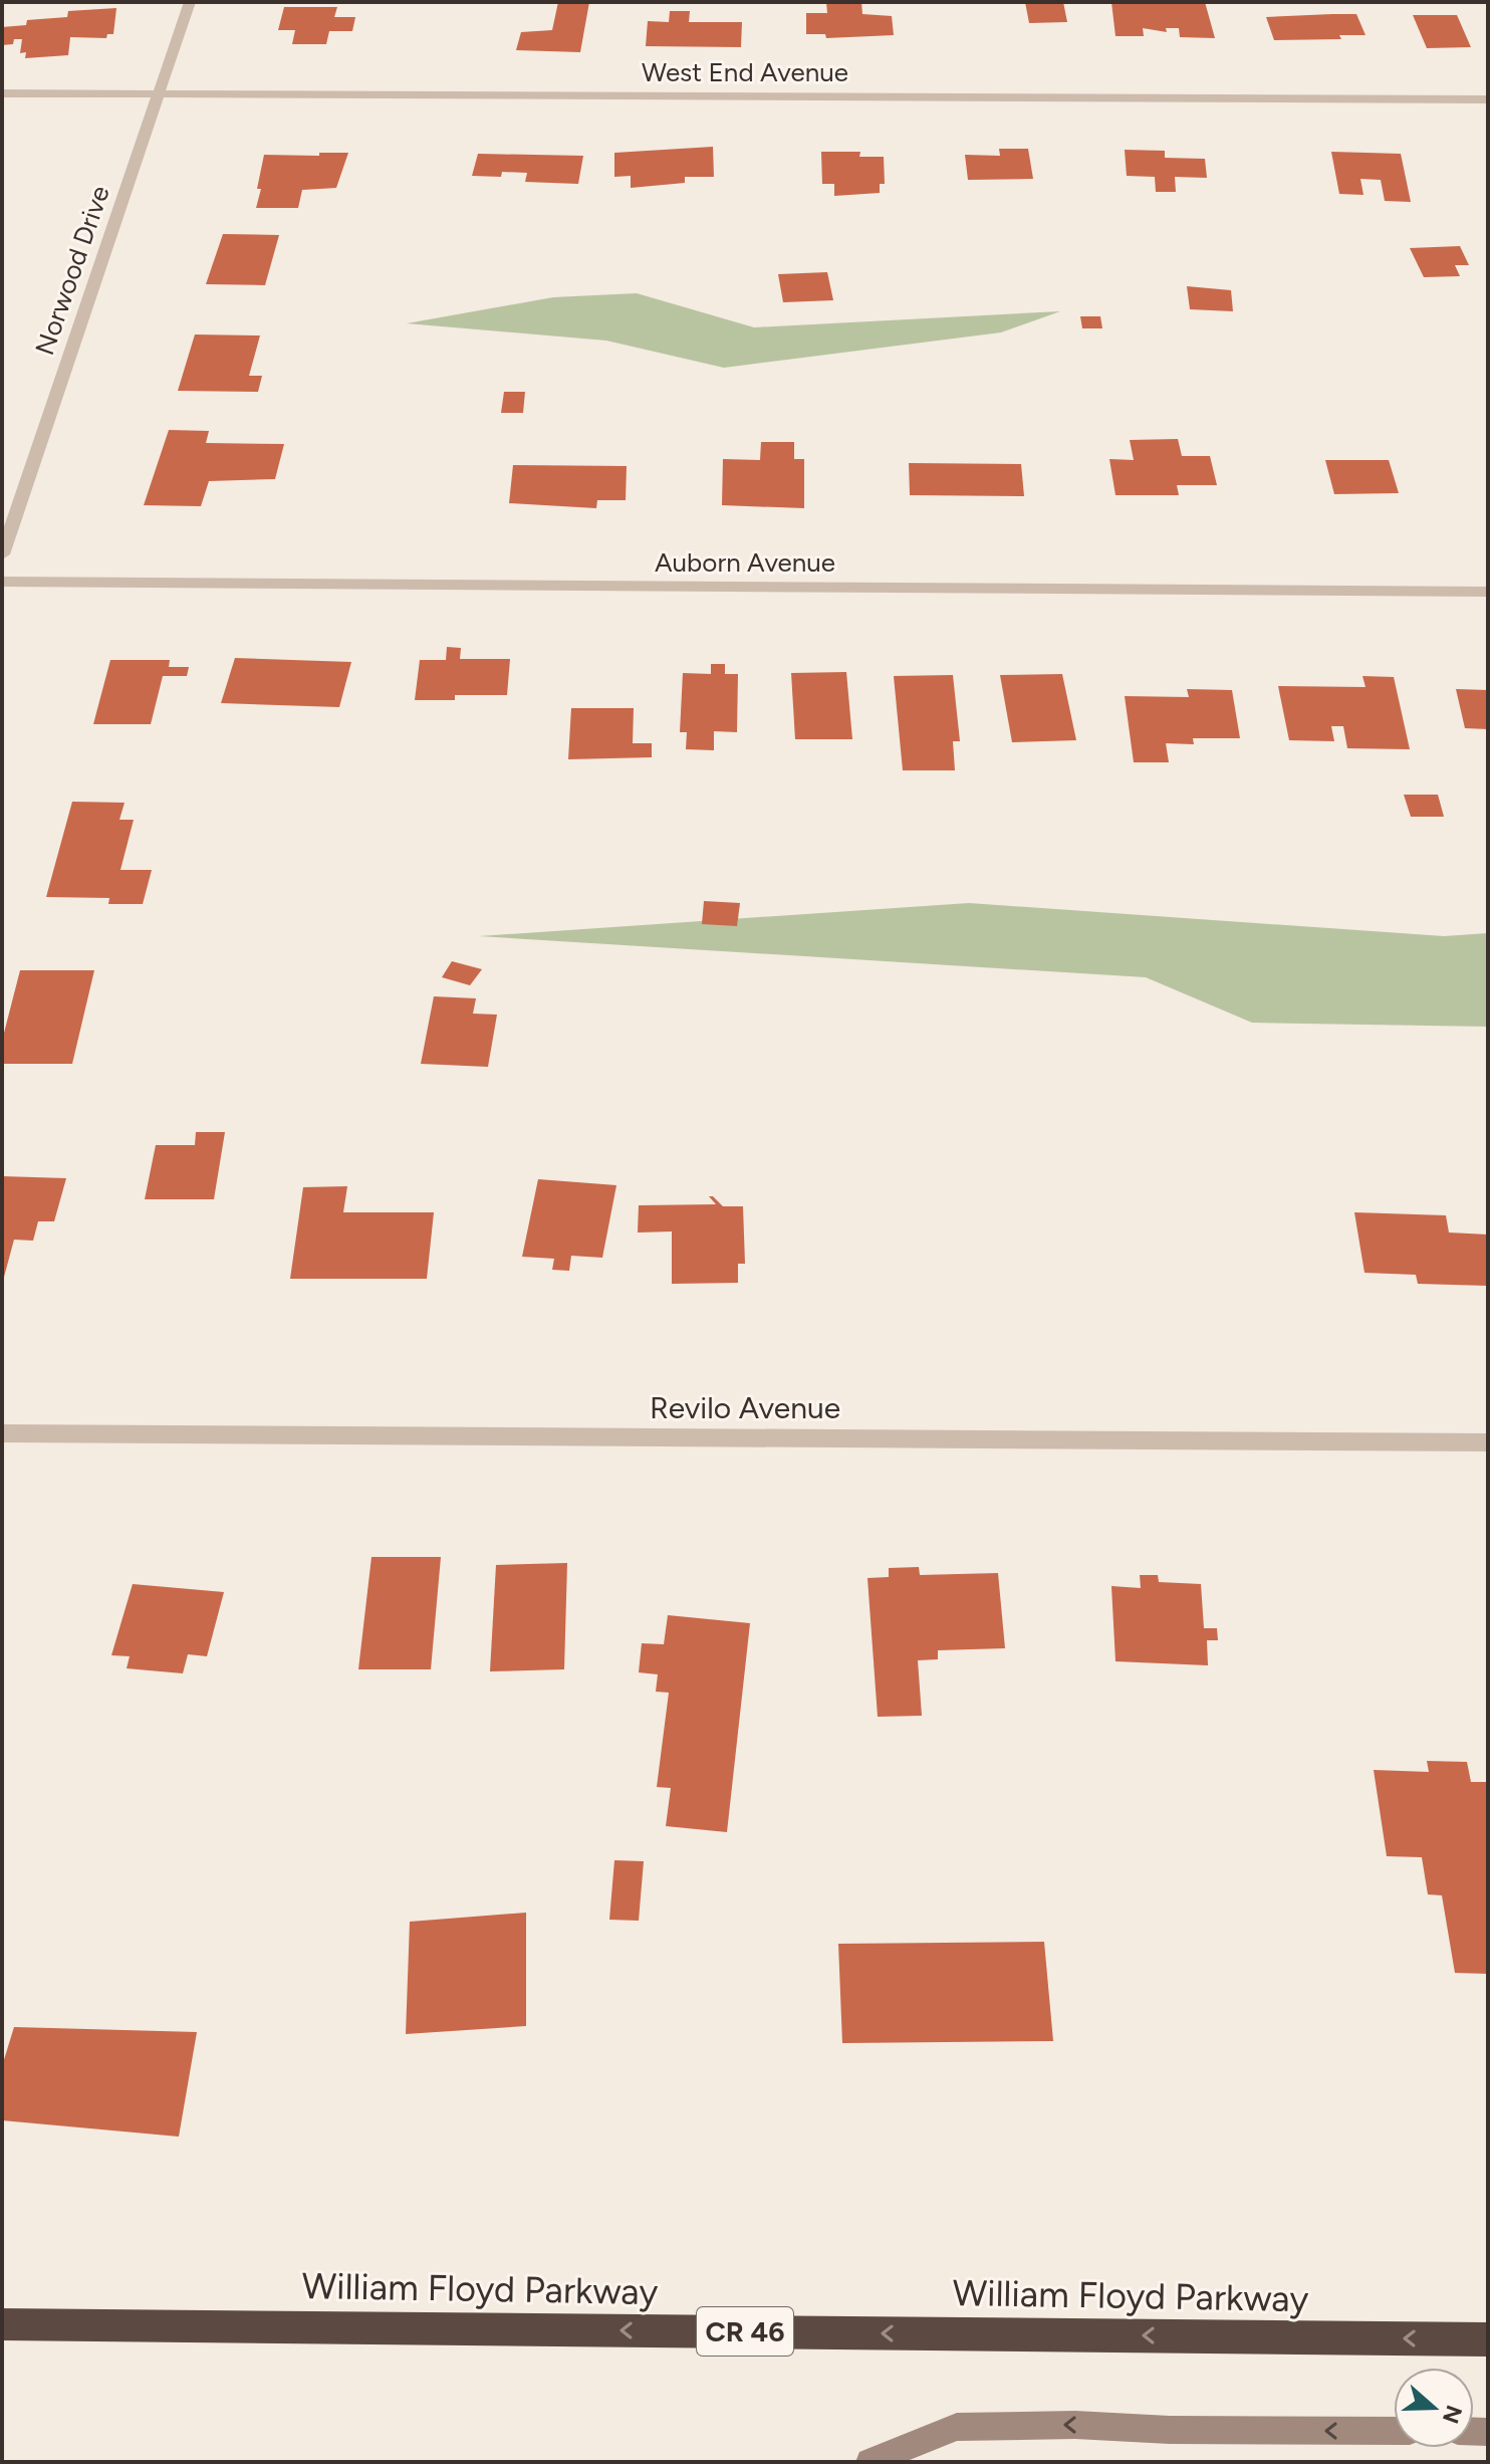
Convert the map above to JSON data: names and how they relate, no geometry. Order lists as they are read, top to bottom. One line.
{"streets":{"highway":["William Floyd Parkway","CR 46"],"street":["West End Avenue","Norwood Drive","Auborn Avenue","Revilo Avenue"]},"crossings":[["West End Avenue","Norwood Drive"]],"one_way":["William Floyd Parkway"],"north":"right"}
